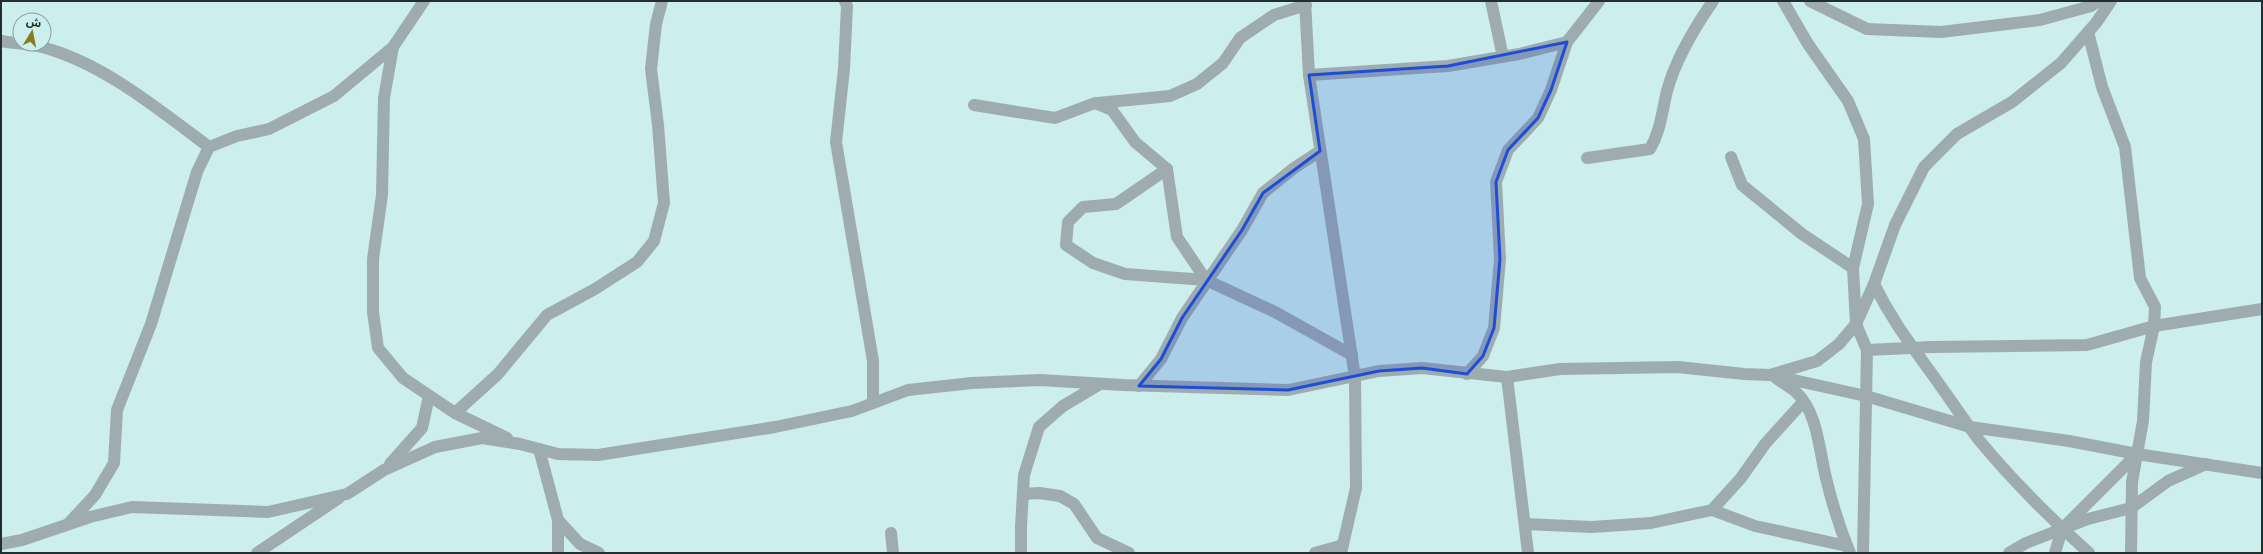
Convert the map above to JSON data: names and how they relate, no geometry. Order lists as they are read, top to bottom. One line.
{"north":"top"}
